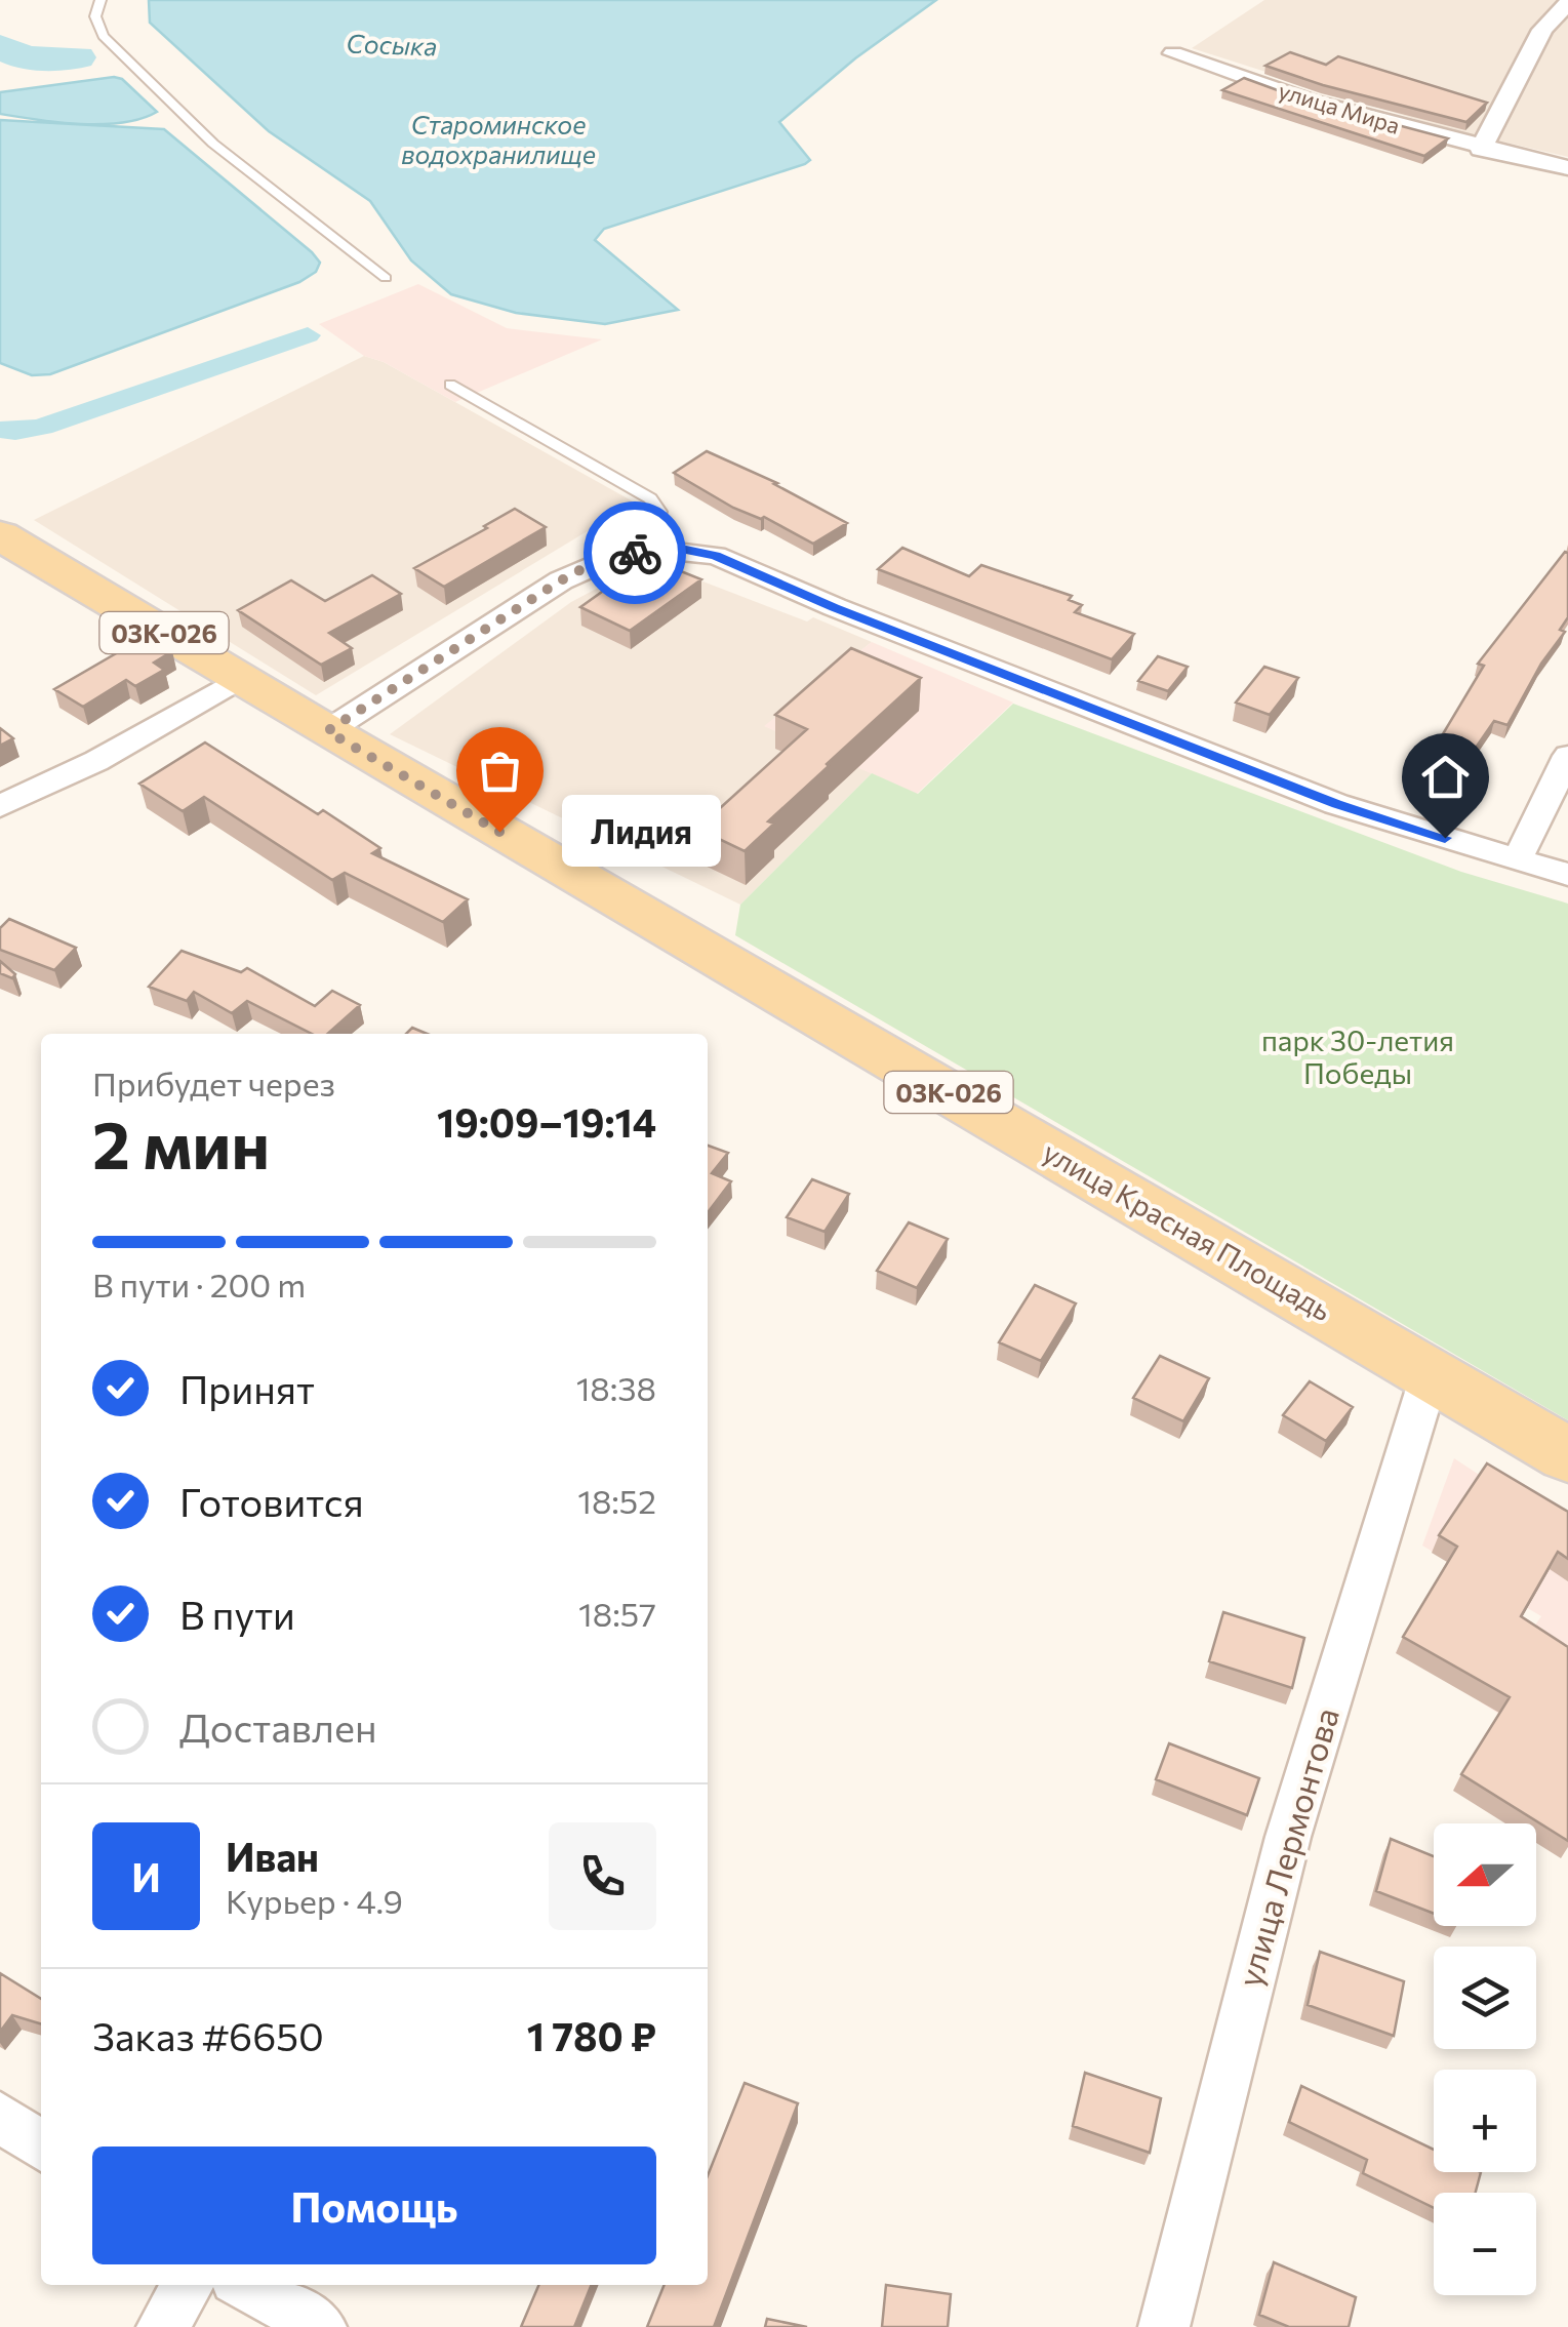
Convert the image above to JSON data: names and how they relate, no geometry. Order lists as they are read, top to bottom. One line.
{"streets":{"main road":["03К-026","улица Красная Площадь"],"street":["улица Мира","улица Лермонтова"]},"crossings":[["улица Красная Площадь","улица Лермонтова"]],"water":["Сосыка","Староминское водохранилище"],"parks":["парк 30-летия Победы"],"places":["Лидия"],"north":"left","page":{"bubble":"Лидия","heading":["2 мин","Прибудет через","19:09–19:14"],"panel":["Иван","Курьер · 4.9","Заказ #6650","1 780 ₽"],"bar":"В пути · 200 m","list":[["Принят","18:38"],["Готовится","18:52"],["В пути","18:57"],"Доставлен"],"round":"И","map_buttons":["+","−"],"buttons":"Помощь"}}
